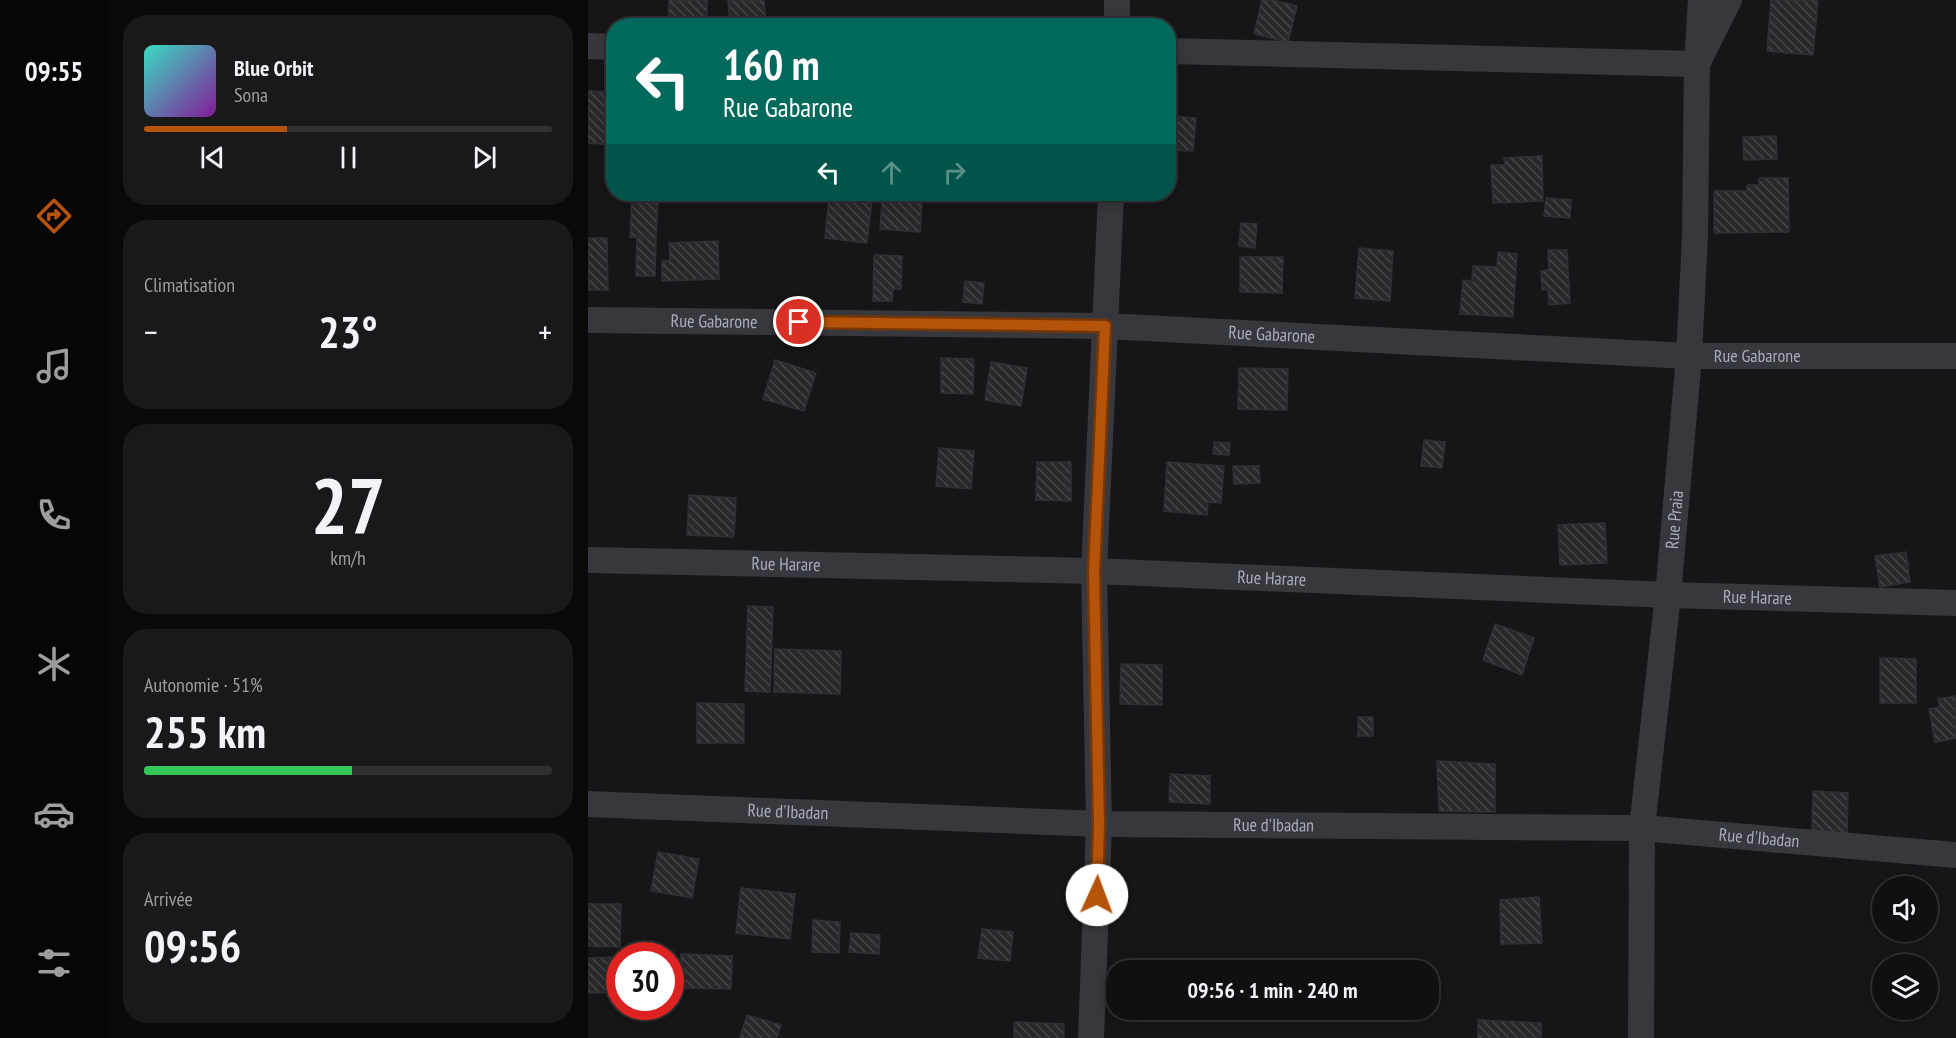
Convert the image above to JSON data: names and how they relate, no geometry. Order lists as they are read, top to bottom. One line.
{"streets":{"street":["Rue Gabarone","Rue Praia","Rue Harare","Rue d'Ibadan"]},"crossings":[["Rue Gabarone","Rue Praia"],["Rue Praia","Rue Harare"],["Rue Praia","Rue d'Ibadan"]],"page":{"tabs":"09:55","turn":["160 m","Rue Gabarone"],"song":["Blue Orbit","Sona"],"tile":["Climatisation",["27","km/h"],["Autonomie · 51%","255 km"],["Arrivée","09:56"]],"heat":["−","23°","+"],"limit":"30","trip":"09:56 · 1 min · 240 m"}}
